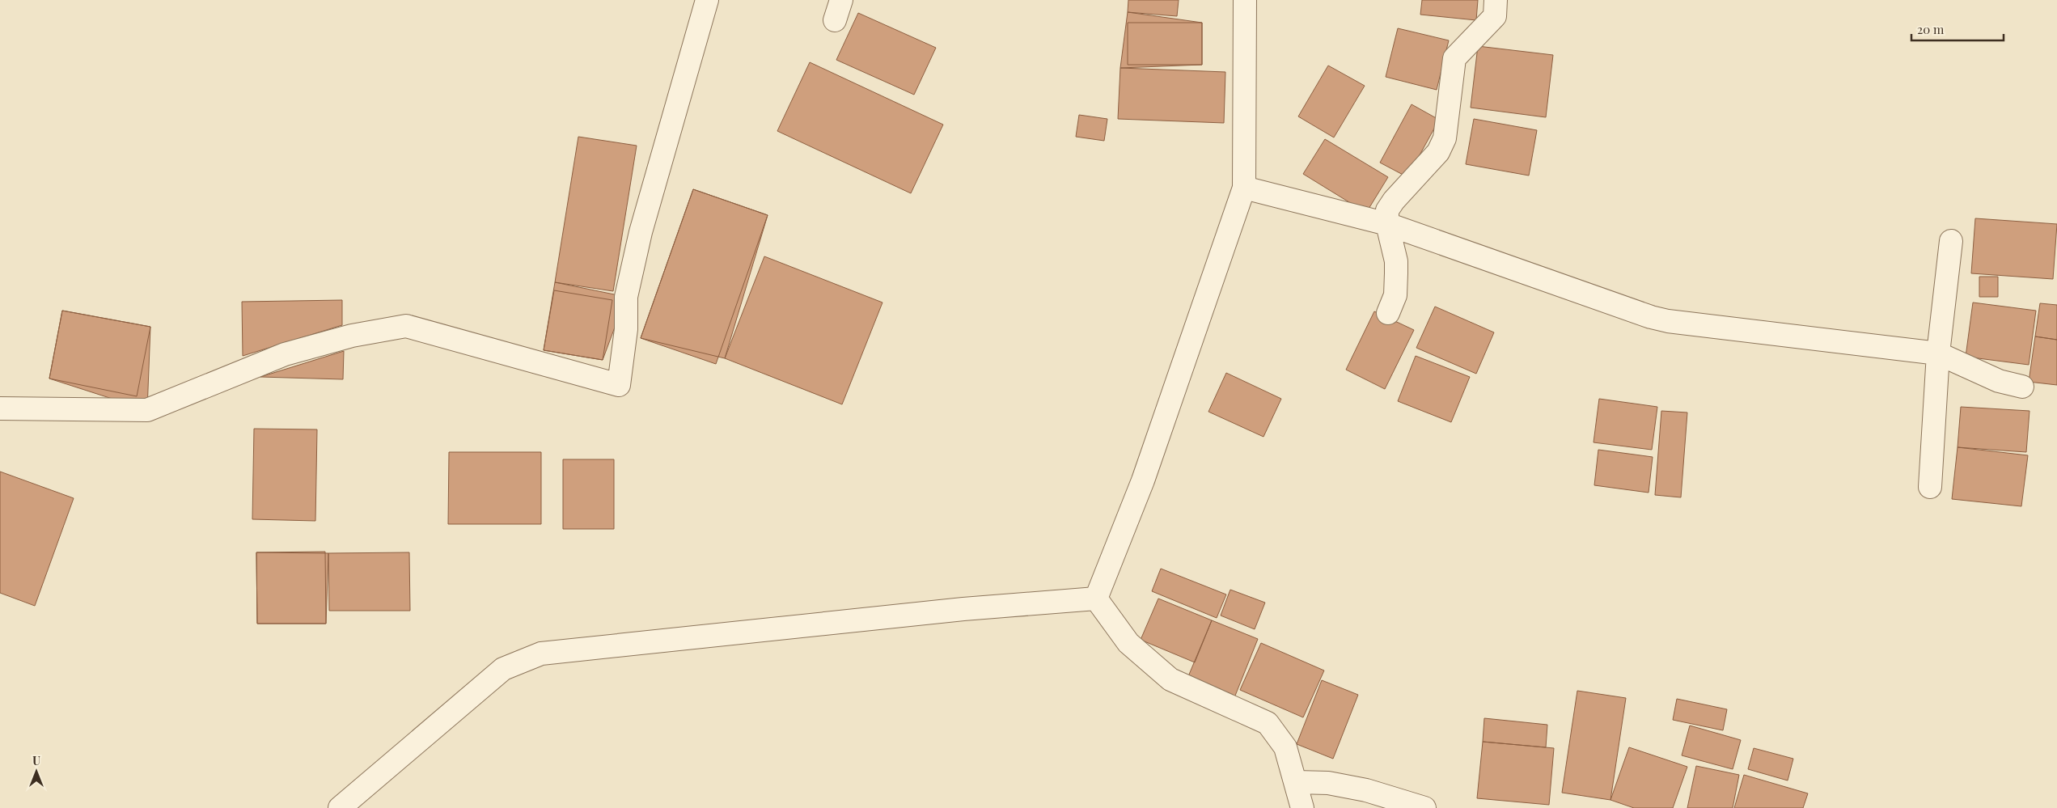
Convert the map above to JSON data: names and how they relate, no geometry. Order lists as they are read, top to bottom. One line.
{"scale_bar":"20 m","north":"top"}
